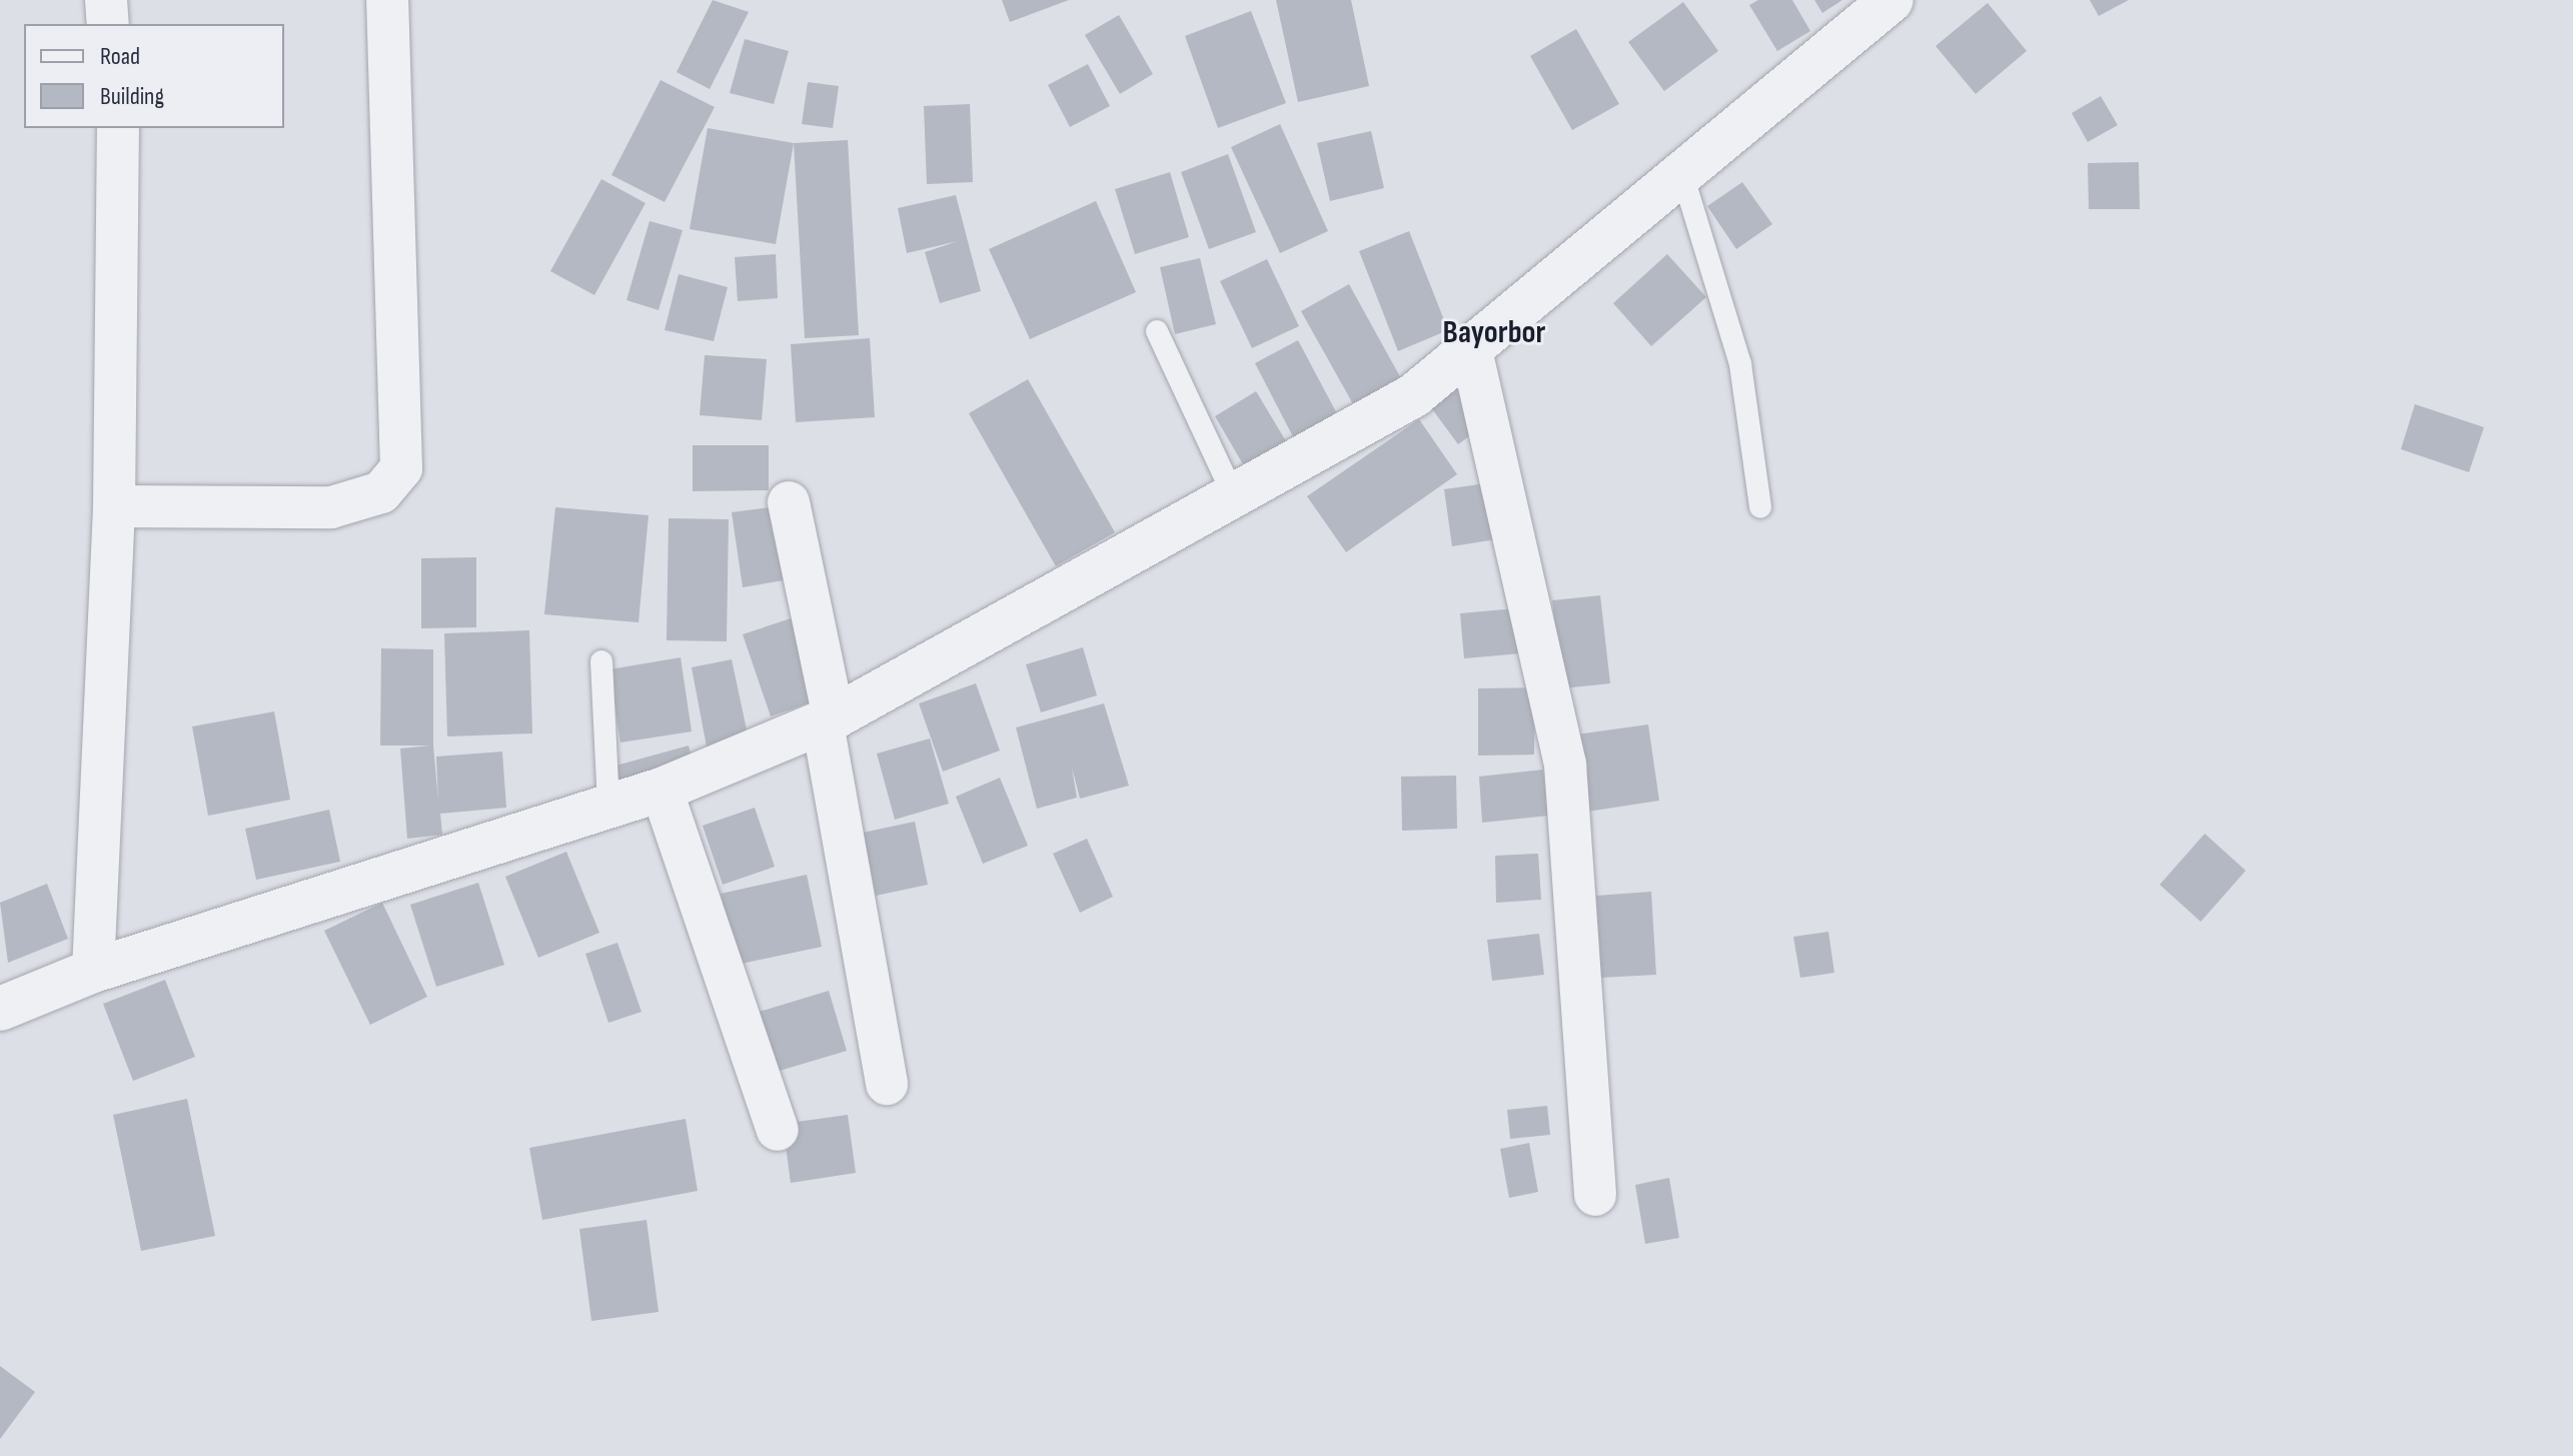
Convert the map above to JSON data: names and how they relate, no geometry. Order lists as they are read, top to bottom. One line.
{"districts":["Bayorbor"],"legend":["Road","Building"]}
